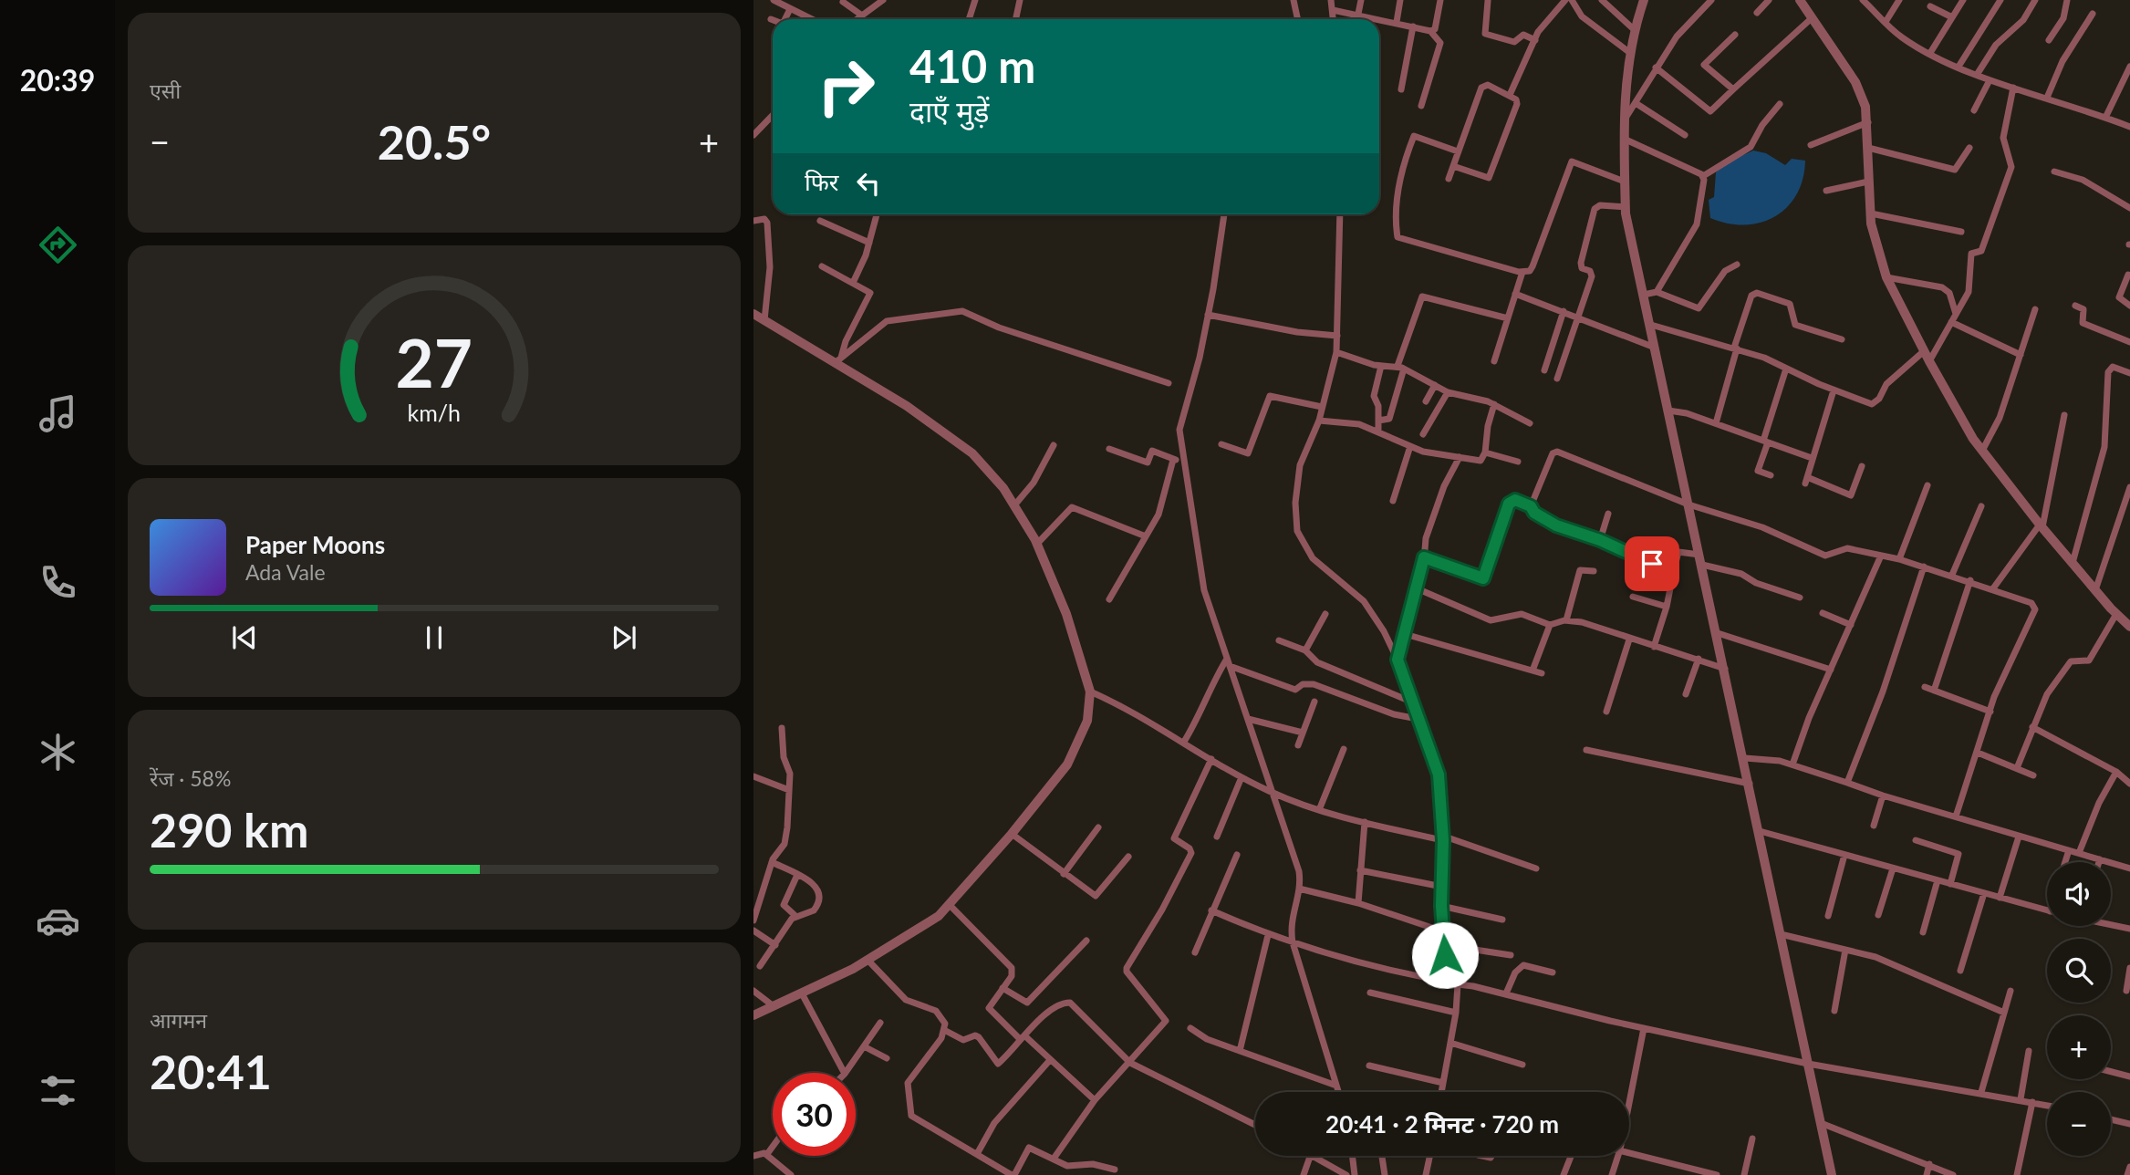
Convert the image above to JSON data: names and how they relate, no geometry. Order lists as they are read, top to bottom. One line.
{"page":{"tabs":"20:39","tile":["एसी",["रेंज · 58%","290 km"],["आगमन","20:41"]],"turn":["410 m","दाएँ मुड़ें"],"heat":["−","20.5°","+"],"then":"फिर","song":["Paper Moons","Ada Vale"],"map_buttons":["+","−"],"limit":"30","trip":"20:41 · 2 मिनट · 720 m","gauge":["27","km/h"]}}
